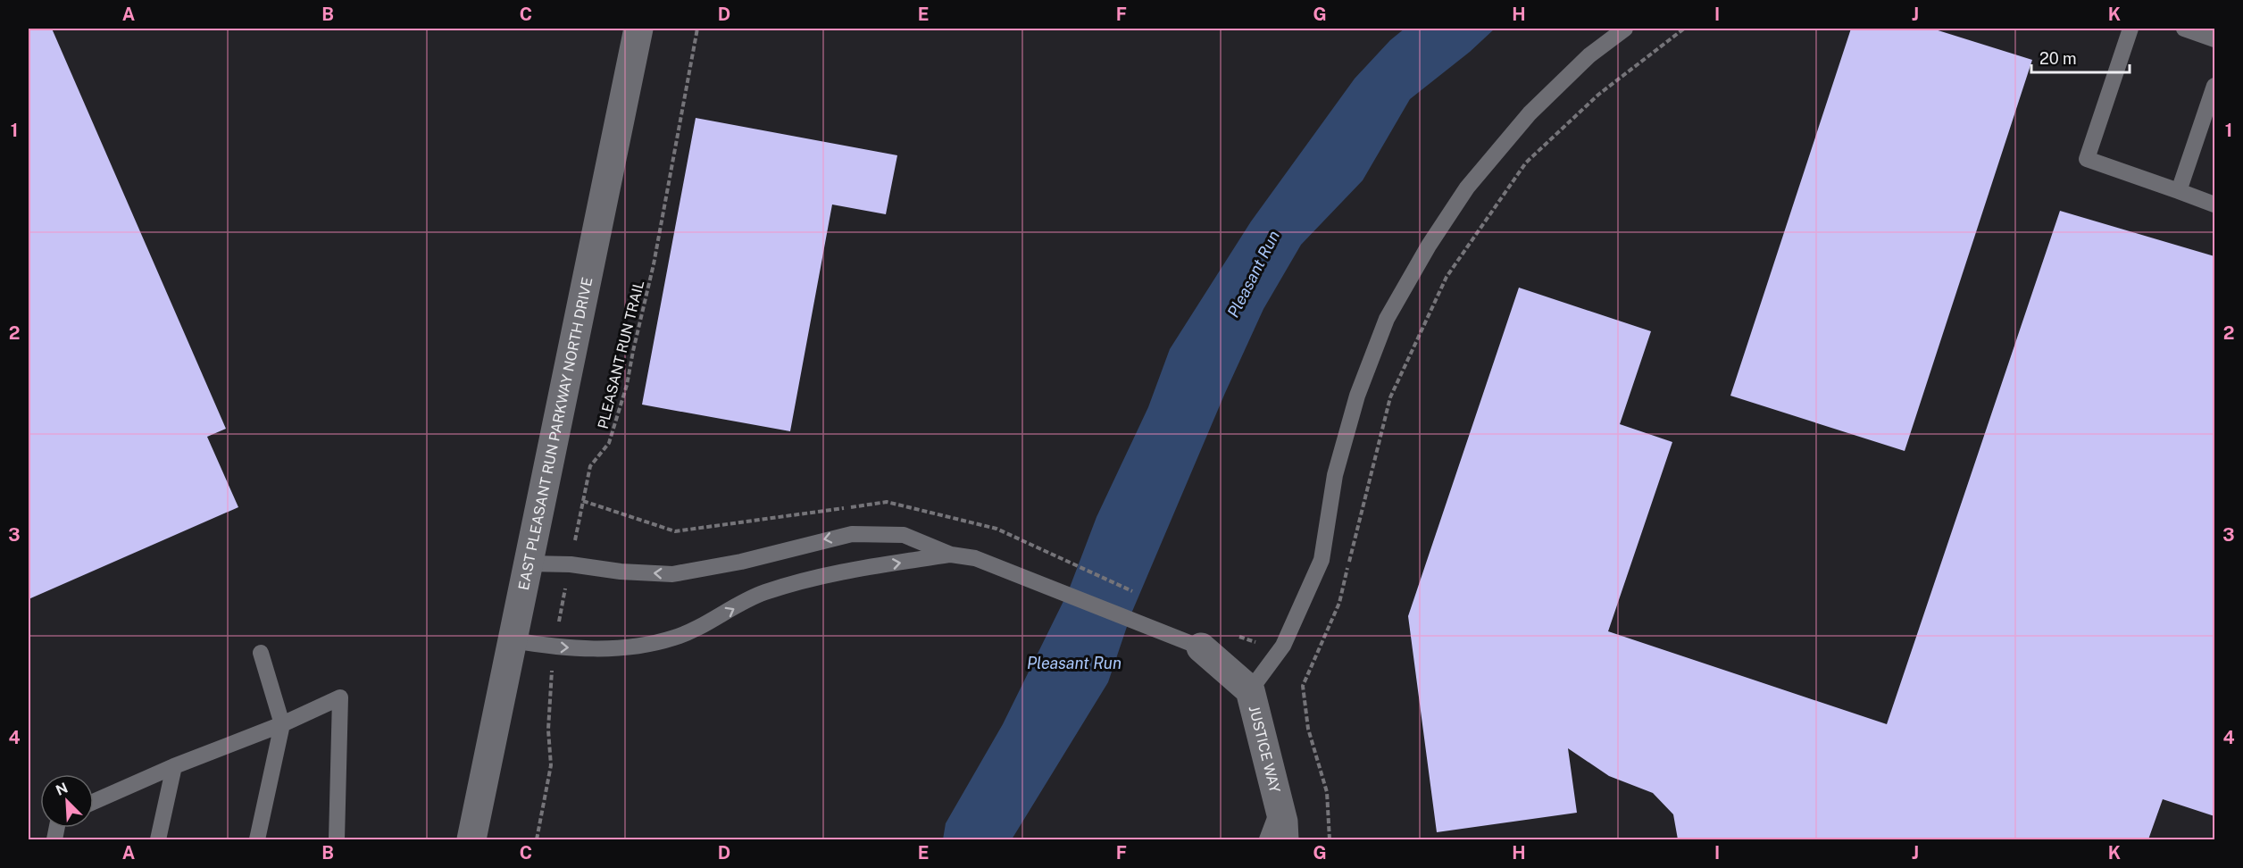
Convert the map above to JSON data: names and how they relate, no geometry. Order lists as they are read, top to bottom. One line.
{"streets":{"street":["EAST PLEASANT RUN PARKWAY NORTH DRIVE","JUSTICE WAY"],"path":["PLEASANT RUN TRAIL"]},"water":["Pleasant Run"],"scale_bar":"20 m","north":"top left","grid":{"columns":["A","B","C","D","E","F","G","H","I","J","K"],"rows":["1","2","3","4"]}}
